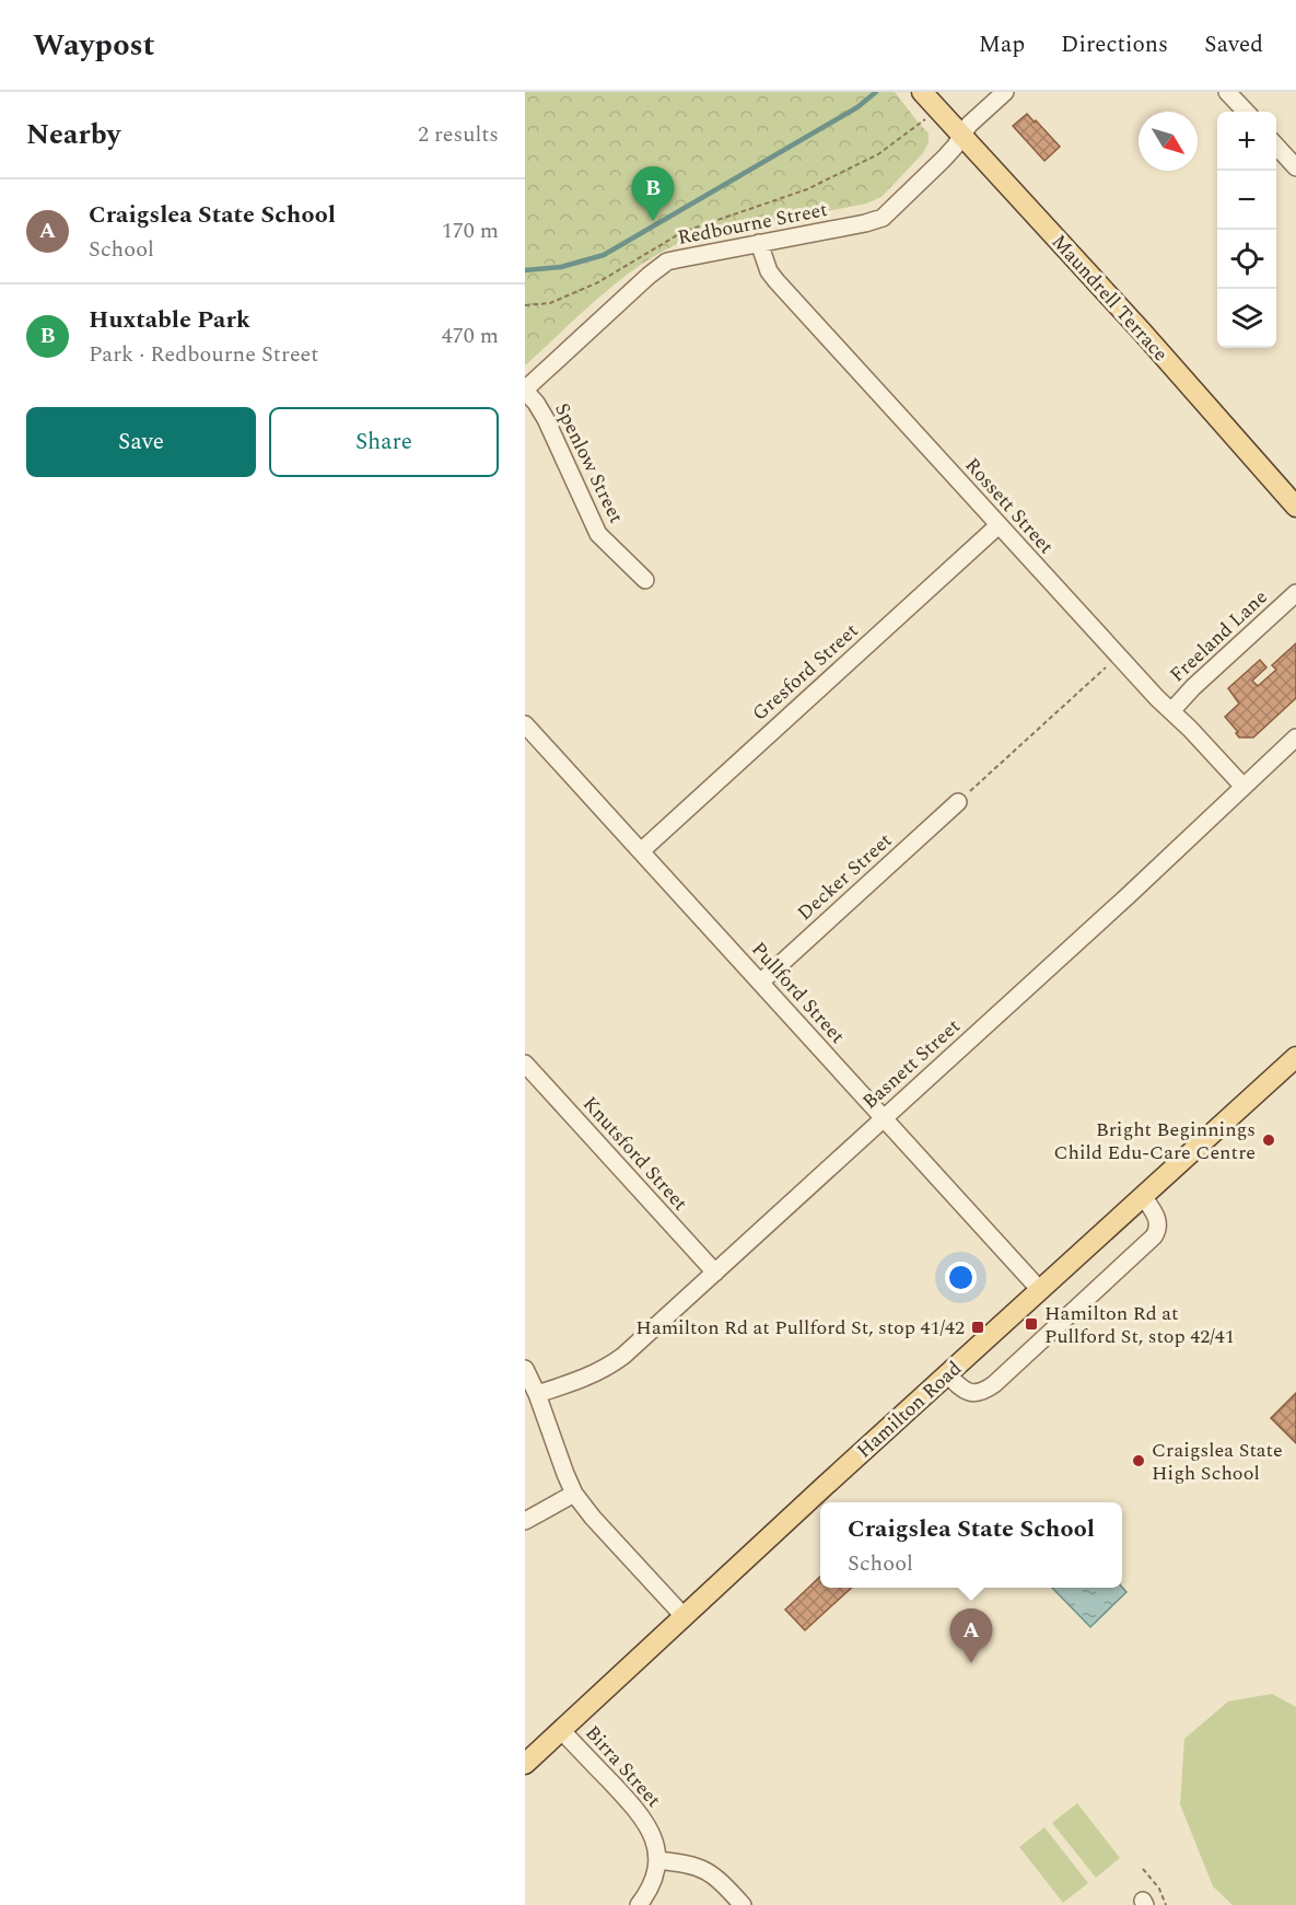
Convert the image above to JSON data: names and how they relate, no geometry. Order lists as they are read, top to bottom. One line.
{"streets":{"main road":["Maundrell Terrace","Hamilton Road"],"street":["Redbourne Street","Spenlow Street","Rossett Street","Freeland Lane","Gresford Street","Decker Street","Pullford Street","Basnett Street","Knutsford Street","Birra Street"]},"crossings":[["Redbourne Street","Maundrell Terrace"],["Redbourne Street","Spenlow Street"],["Redbourne Street","Rossett Street"],["Rossett Street","Freeland Lane"],["Rossett Street","Gresford Street"],["Rossett Street","Basnett Street"],["Gresford Street","Pullford Street"],["Decker Street","Pullford Street"],["Pullford Street","Basnett Street"],["Pullford Street","Hamilton Road"],["Basnett Street","Knutsford Street"],["Hamilton Road","Birra Street"]],"places":{"other":["Bright Beginnings Child Edu-Care Centre","Craigslea State High School"],"transit":["Hamilton Rd at Pullford St, stop 42/41","Hamilton Rd at Pullford St, stop 41/42"]},"north":"bottom right","page":{"header":"Waypost","nav":["Map","Directions","Saved"],"heading":["Nearby","2 results"],"map_buttons":["+","−"],"pins":["B","A"],"list":[{"mark":"A","name":"Craigslea State School","note":"School","value":"170 m"},{"mark":"B","name":"Huxtable Park","note":"Park · Redbourne Street","value":"470 m"}],"buttons":["Save","Share"],"popup":["Craigslea State School","School"]}}
